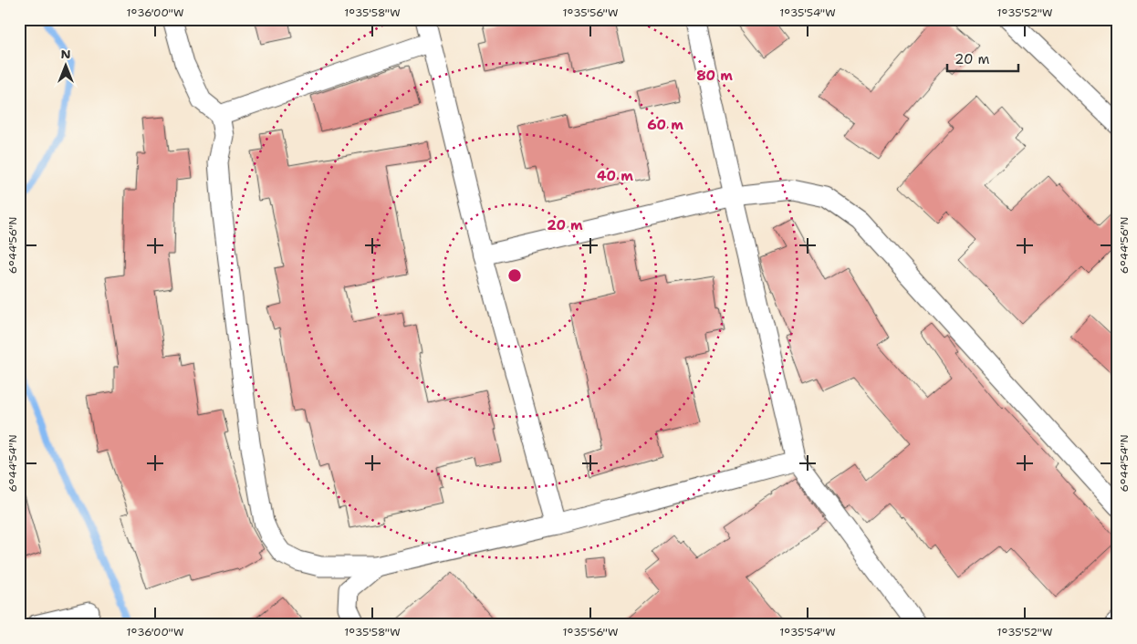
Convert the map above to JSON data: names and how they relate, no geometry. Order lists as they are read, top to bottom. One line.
{"scale_bar":"20 m","north":"top","coordinates":["1°36'00\"W","1°35'58\"W","1°35'56\"W","1°35'54\"W","1°35'52\"W","6°44'56\"N","6°44'54\"N"],"rings":["80 m","60 m","40 m","20 m"]}
